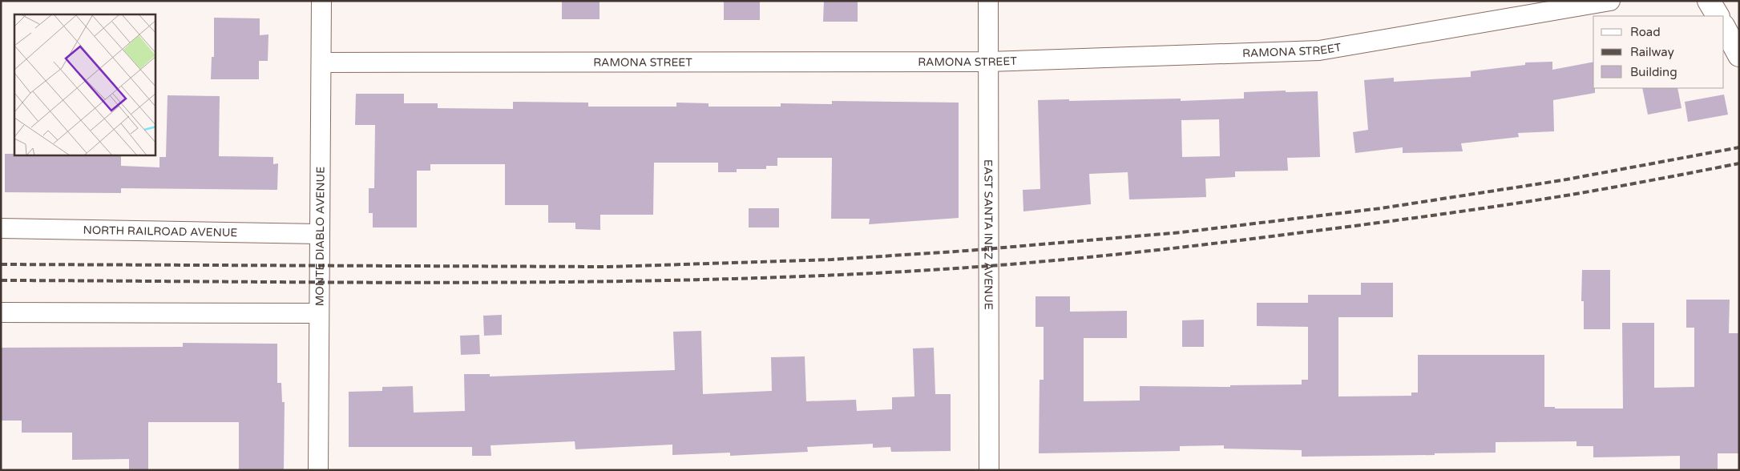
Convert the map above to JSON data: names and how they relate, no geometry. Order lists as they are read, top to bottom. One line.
{"streets":{"street":["RAMONA STREET","NORTH RAILROAD AVENUE","MONTE DIABLO AVENUE","EAST SANTA INEZ AVENUE"]},"crossings":[["RAMONA STREET","MONTE DIABLO AVENUE"],["RAMONA STREET","EAST SANTA INEZ AVENUE"],["NORTH RAILROAD AVENUE","MONTE DIABLO AVENUE"]],"legend":["Road","Railway","Building"]}
